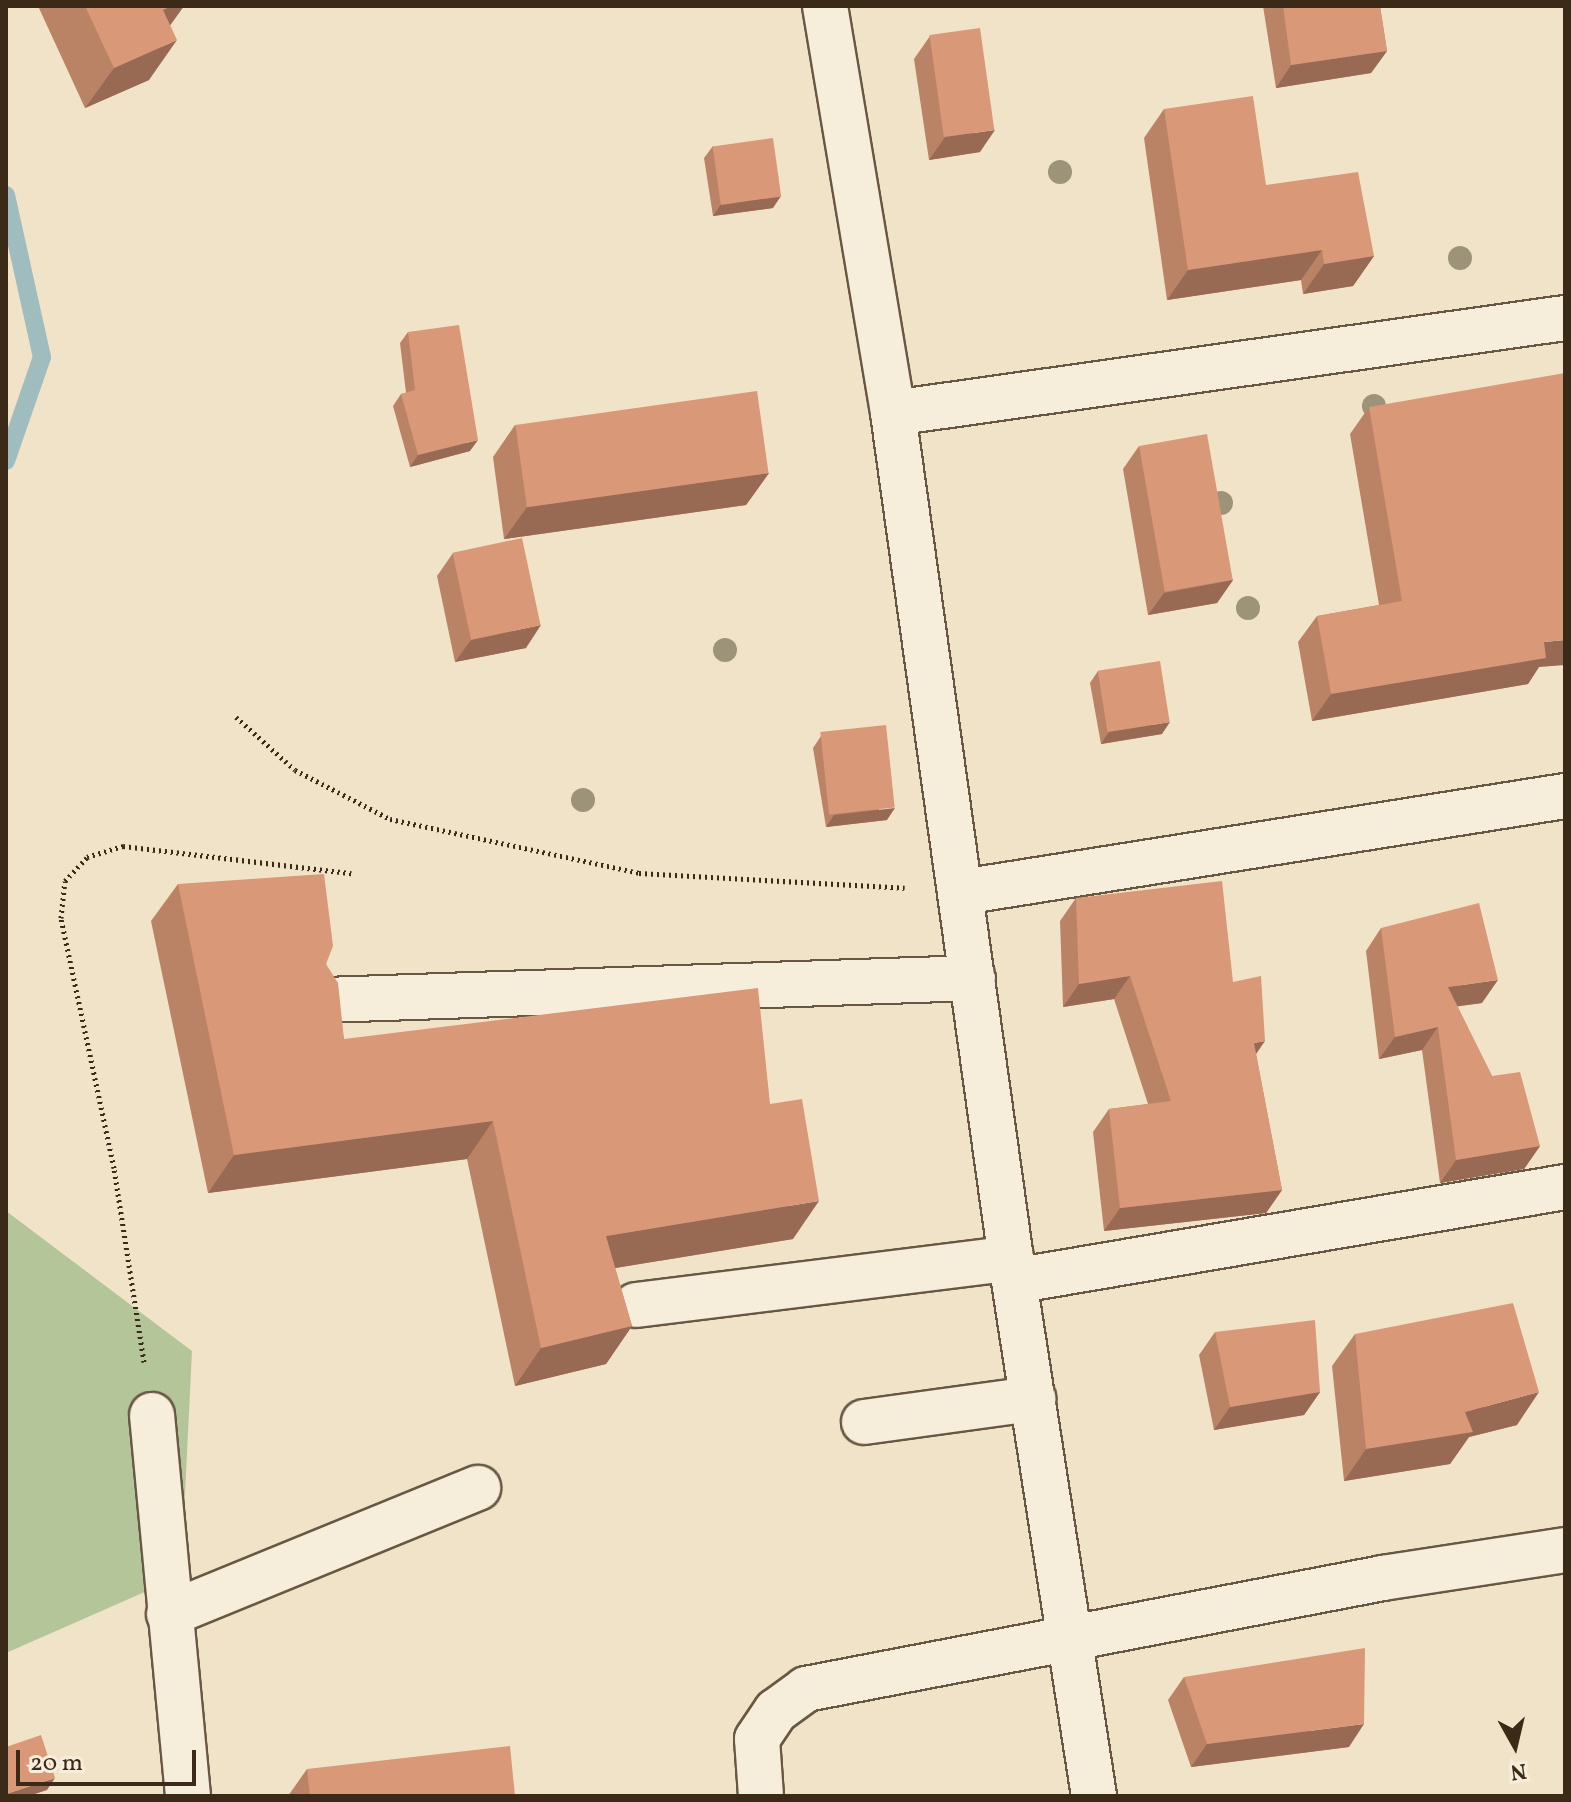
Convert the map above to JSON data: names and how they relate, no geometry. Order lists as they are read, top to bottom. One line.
{"scale_bar":"20 m","north":"bottom"}
